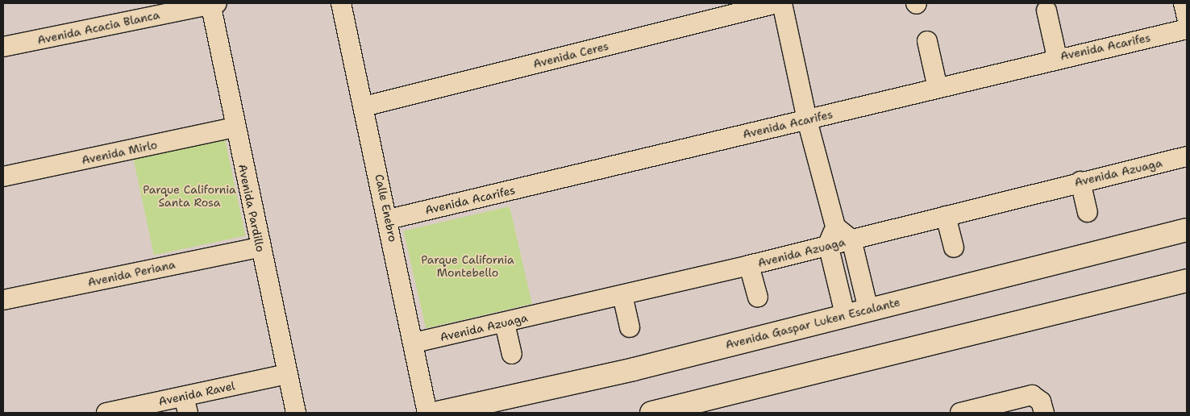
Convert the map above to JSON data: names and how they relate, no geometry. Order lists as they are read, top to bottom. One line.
{"streets":{"street":["Avenida Acacia Blanca","Avenida Acarifes","Avenida Ceres","Avenida Mirlo","Avenida Azuaga","Avenida Pardillo","Calle Enebro","Avenida Periana","Avenida Gaspar Luken Escalante","Avenida Ravel"]},"crossings":[["Avenida Acacia Blanca","Avenida Pardillo"],["Avenida Acarifes","Calle Enebro"],["Avenida Ceres","Calle Enebro"],["Avenida Mirlo","Avenida Pardillo"],["Avenida Azuaga","Calle Enebro"],["Avenida Pardillo","Avenida Periana"],["Avenida Pardillo","Avenida Ravel"]],"parks":["Parque California Santa Rosa","Parque California Montebello"]}
